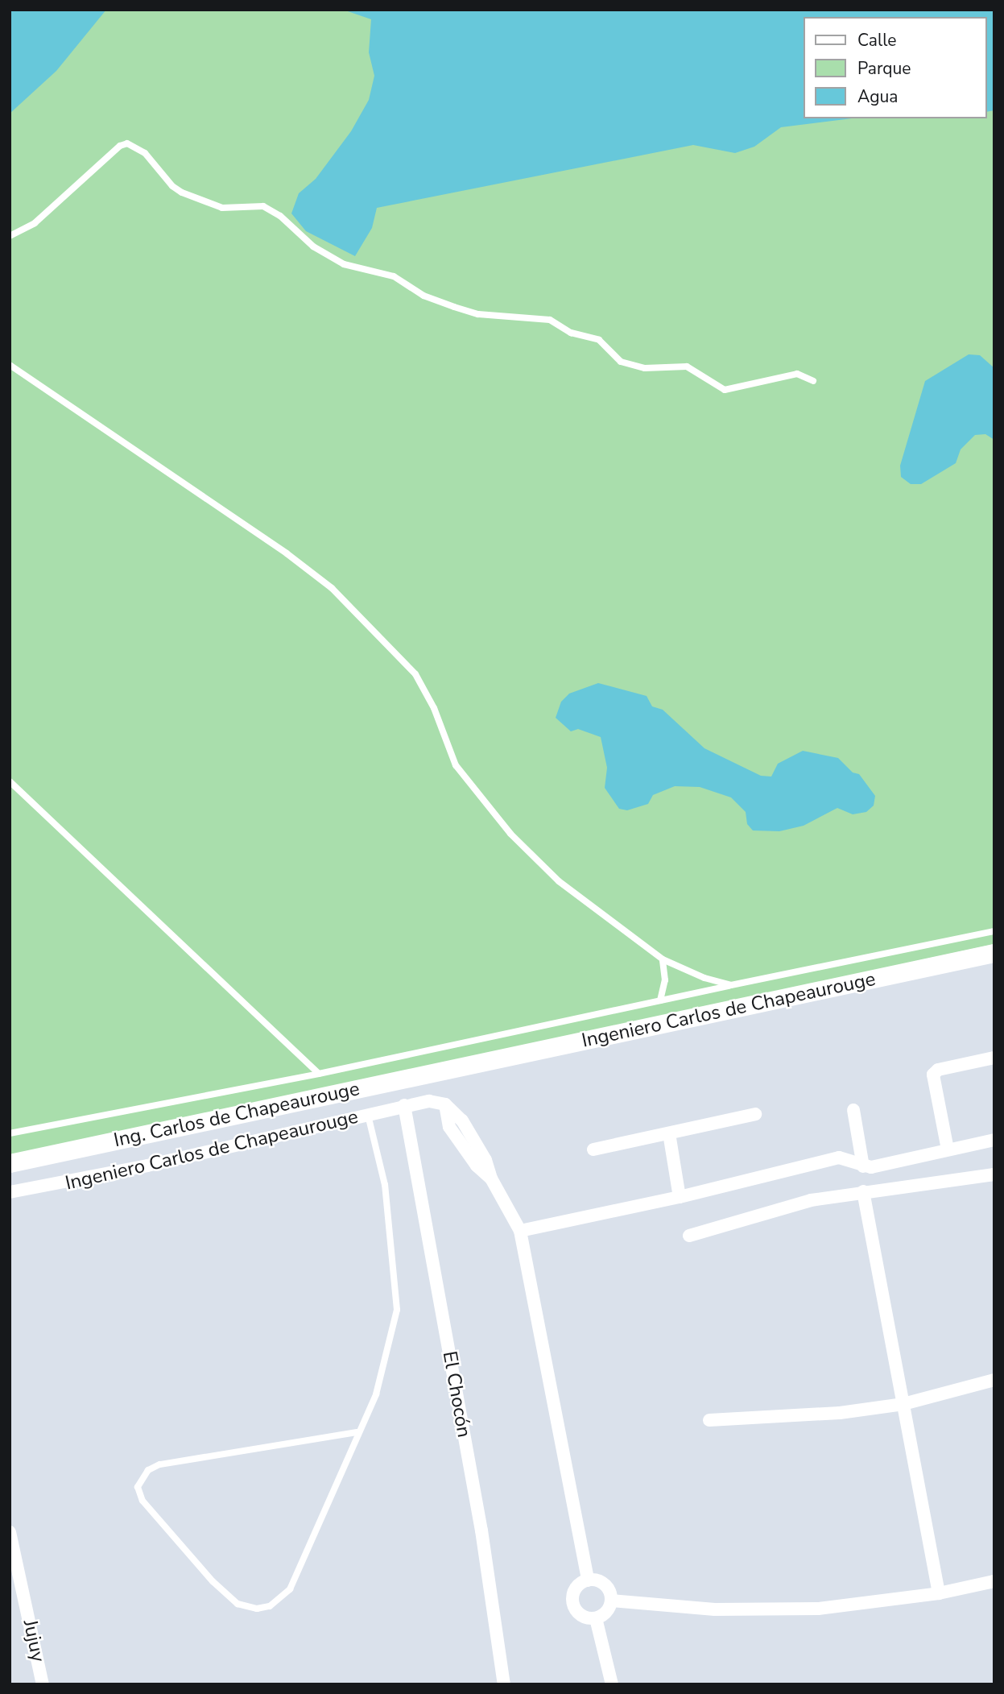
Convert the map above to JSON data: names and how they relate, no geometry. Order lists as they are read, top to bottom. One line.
{"streets":{"street":["Ingeniero Carlos de Chapeaurouge","Ing. Carlos de Chapeaurouge","El Chocón","Jujuy"]},"crossings":[["Ingeniero Carlos de Chapeaurouge","Ing. Carlos de Chapeaurouge"],["Ingeniero Carlos de Chapeaurouge","El Chocón"]],"legend":["Calle","Parque","Agua"]}
